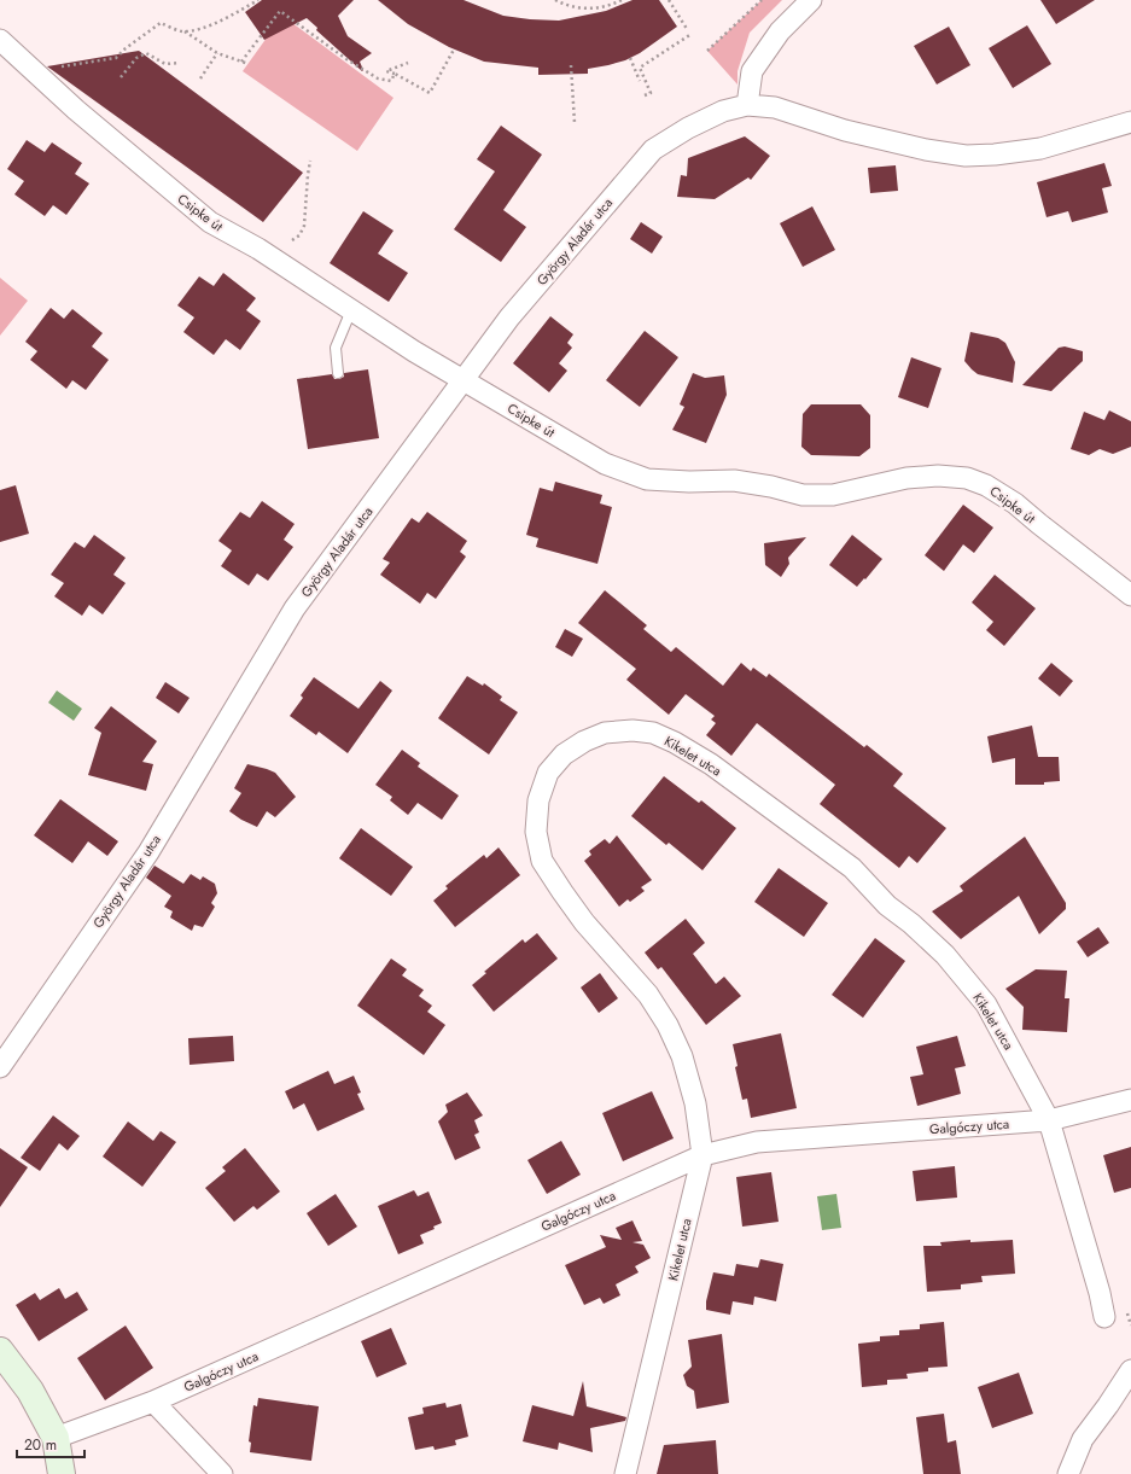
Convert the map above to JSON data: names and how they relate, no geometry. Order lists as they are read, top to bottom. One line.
{"streets":{"street":["Csipke út","György Aladár utca","Kikelet utca","Galgóczy utca"]},"crossings":[["Csipke út","György Aladár utca"],["Kikelet utca","Galgóczy utca"]],"scale_bar":"20 m"}
